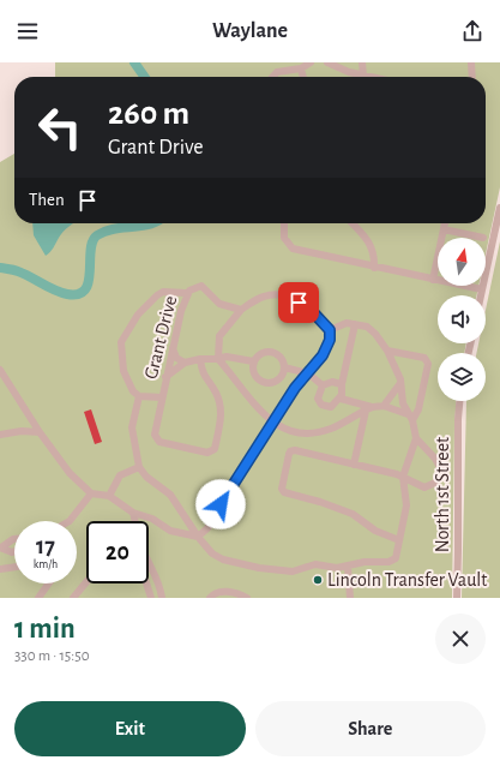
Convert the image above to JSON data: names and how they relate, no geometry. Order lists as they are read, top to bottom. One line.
{"streets":{"street":["Grant Drive","North 1st Street"]},"places":["Lincoln Transfer Vault"],"north":"top","page":{"header":"Waylane","turn":["260 m","Grant Drive"],"then":"Then","speed":"17 km/h","limit":"20","heading":["1 min","330 m · 15:50"],"buttons":["Exit","Share"]}}
